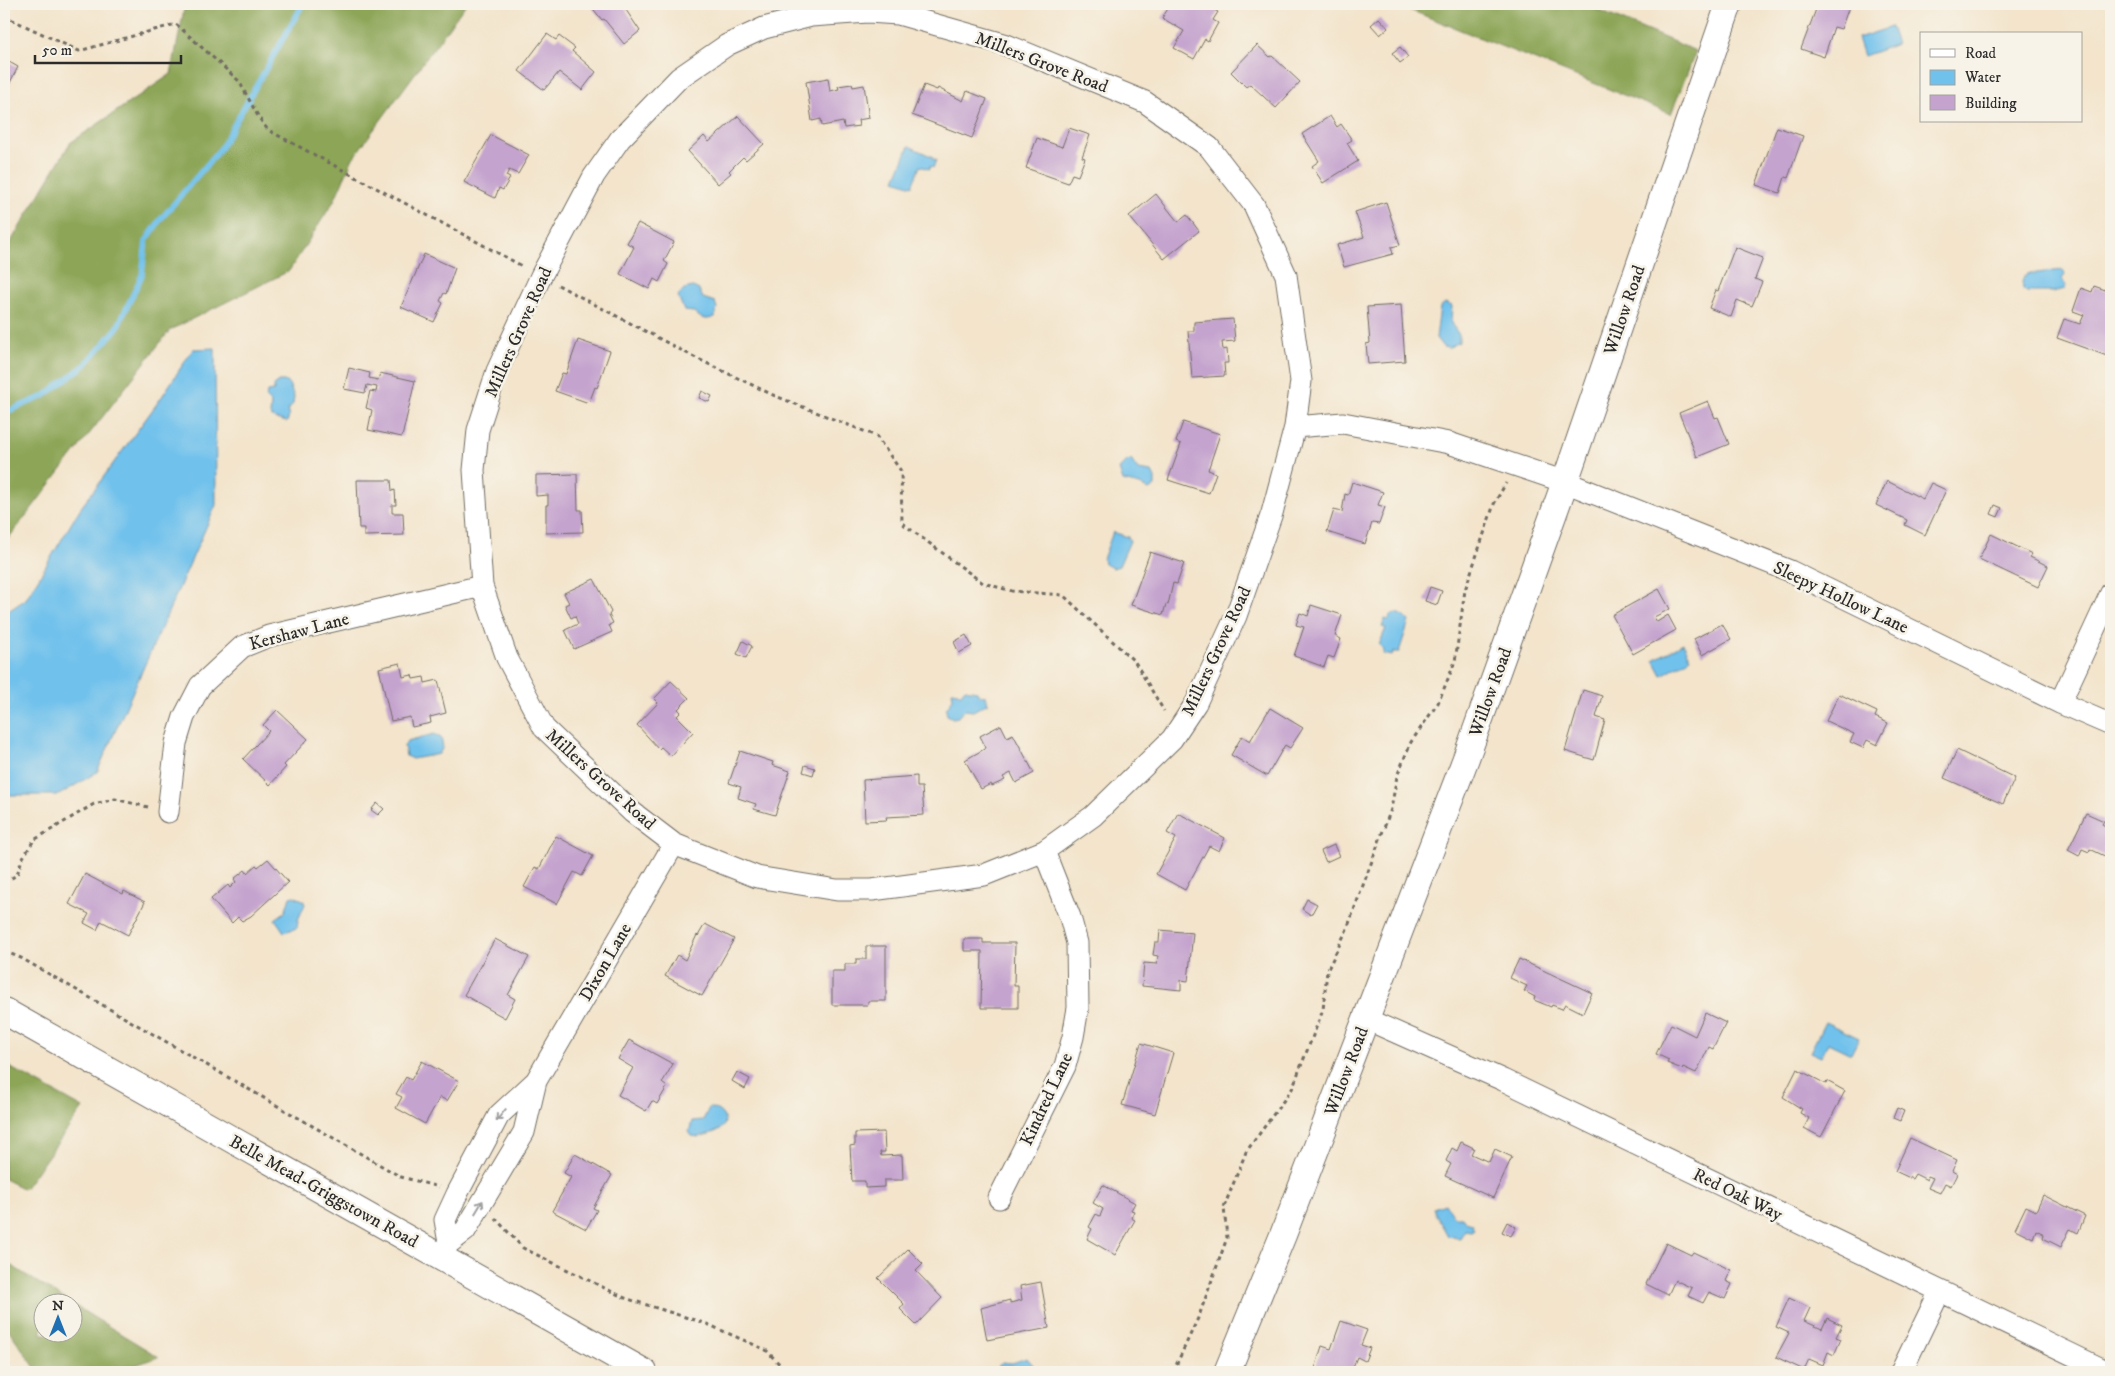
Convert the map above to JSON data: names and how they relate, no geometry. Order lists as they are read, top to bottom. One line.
{"streets":{"street":["Millers Grove Road","Willow Road","Sleepy Hollow Lane","Kershaw Lane","Dixon Lane","Kindred Lane","Belle Mead-Griggstown Road","Red Oak Way"]},"crossings":[["Millers Grove Road","Kershaw Lane"],["Millers Grove Road","Dixon Lane"],["Millers Grove Road","Kindred Lane"],["Willow Road","Sleepy Hollow Lane"],["Willow Road","Red Oak Way"],["Dixon Lane","Belle Mead-Griggstown Road"]],"legend":["Road","Water","Building"],"scale_bar":"50 m","north":"top"}
